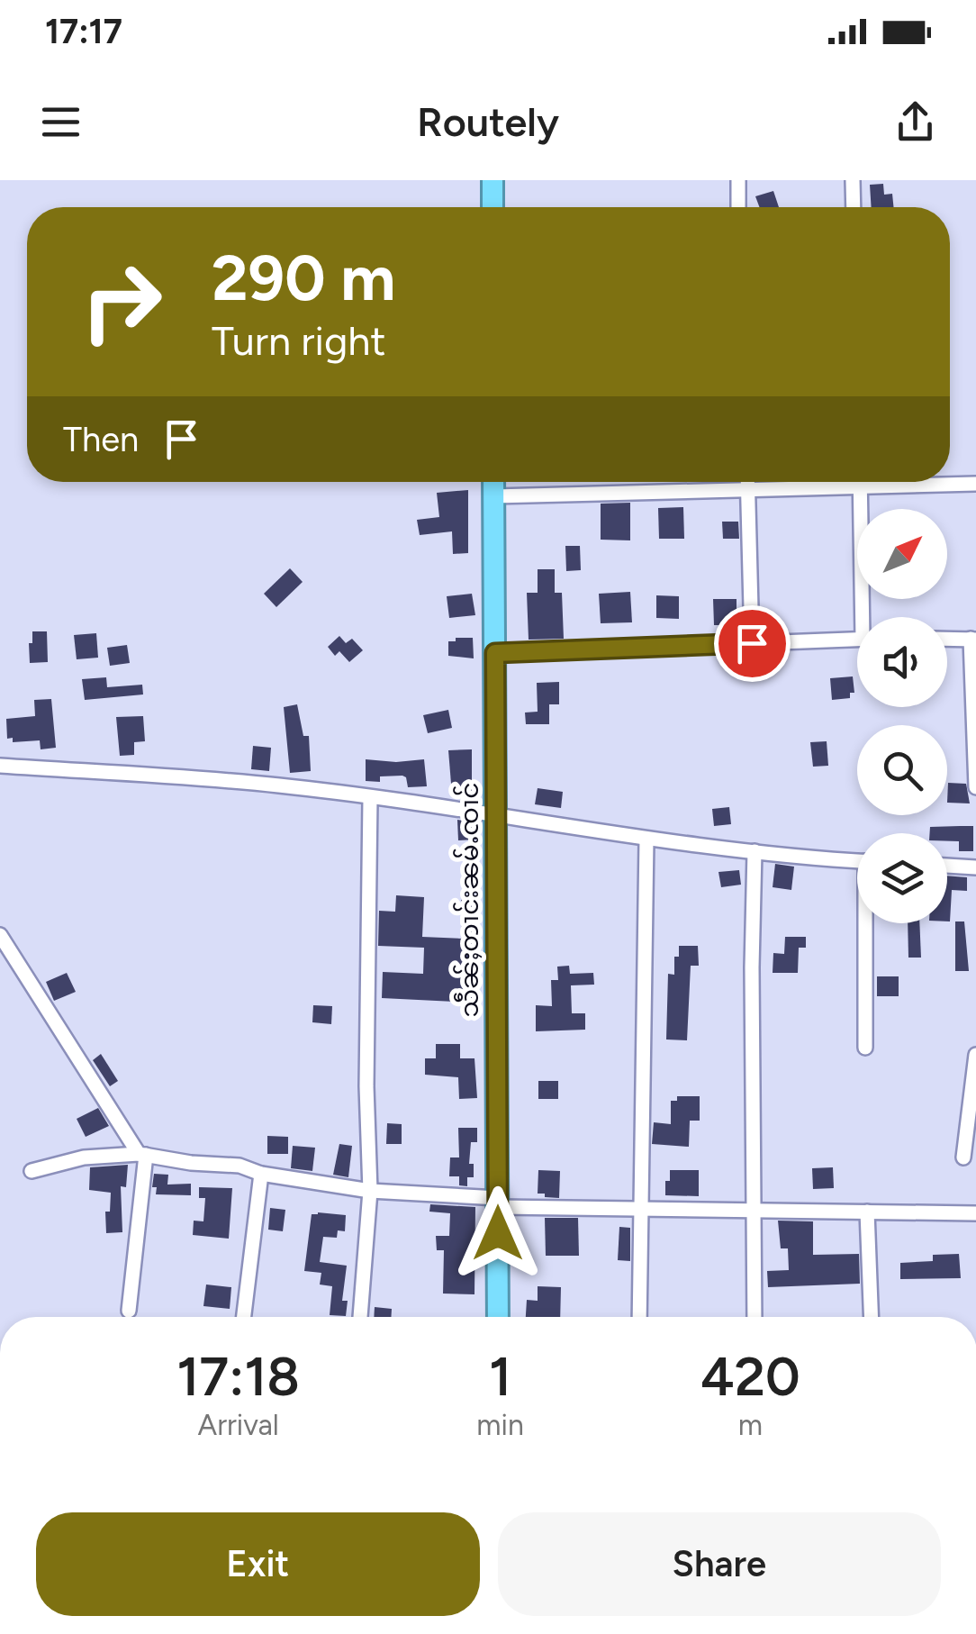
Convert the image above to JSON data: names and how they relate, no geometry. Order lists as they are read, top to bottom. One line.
{"streets":{"highway":["သဵၼ်ႈတၢင်းၼမ်ႉၸၢင်"]},"north":"top right","page":{"status":"17:17","header":"Routely","turn":["290 m","Turn right"],"then":"Then","eta":["17:18","Arrival","1","min","420","m"],"buttons":["Exit","Share"]}}
